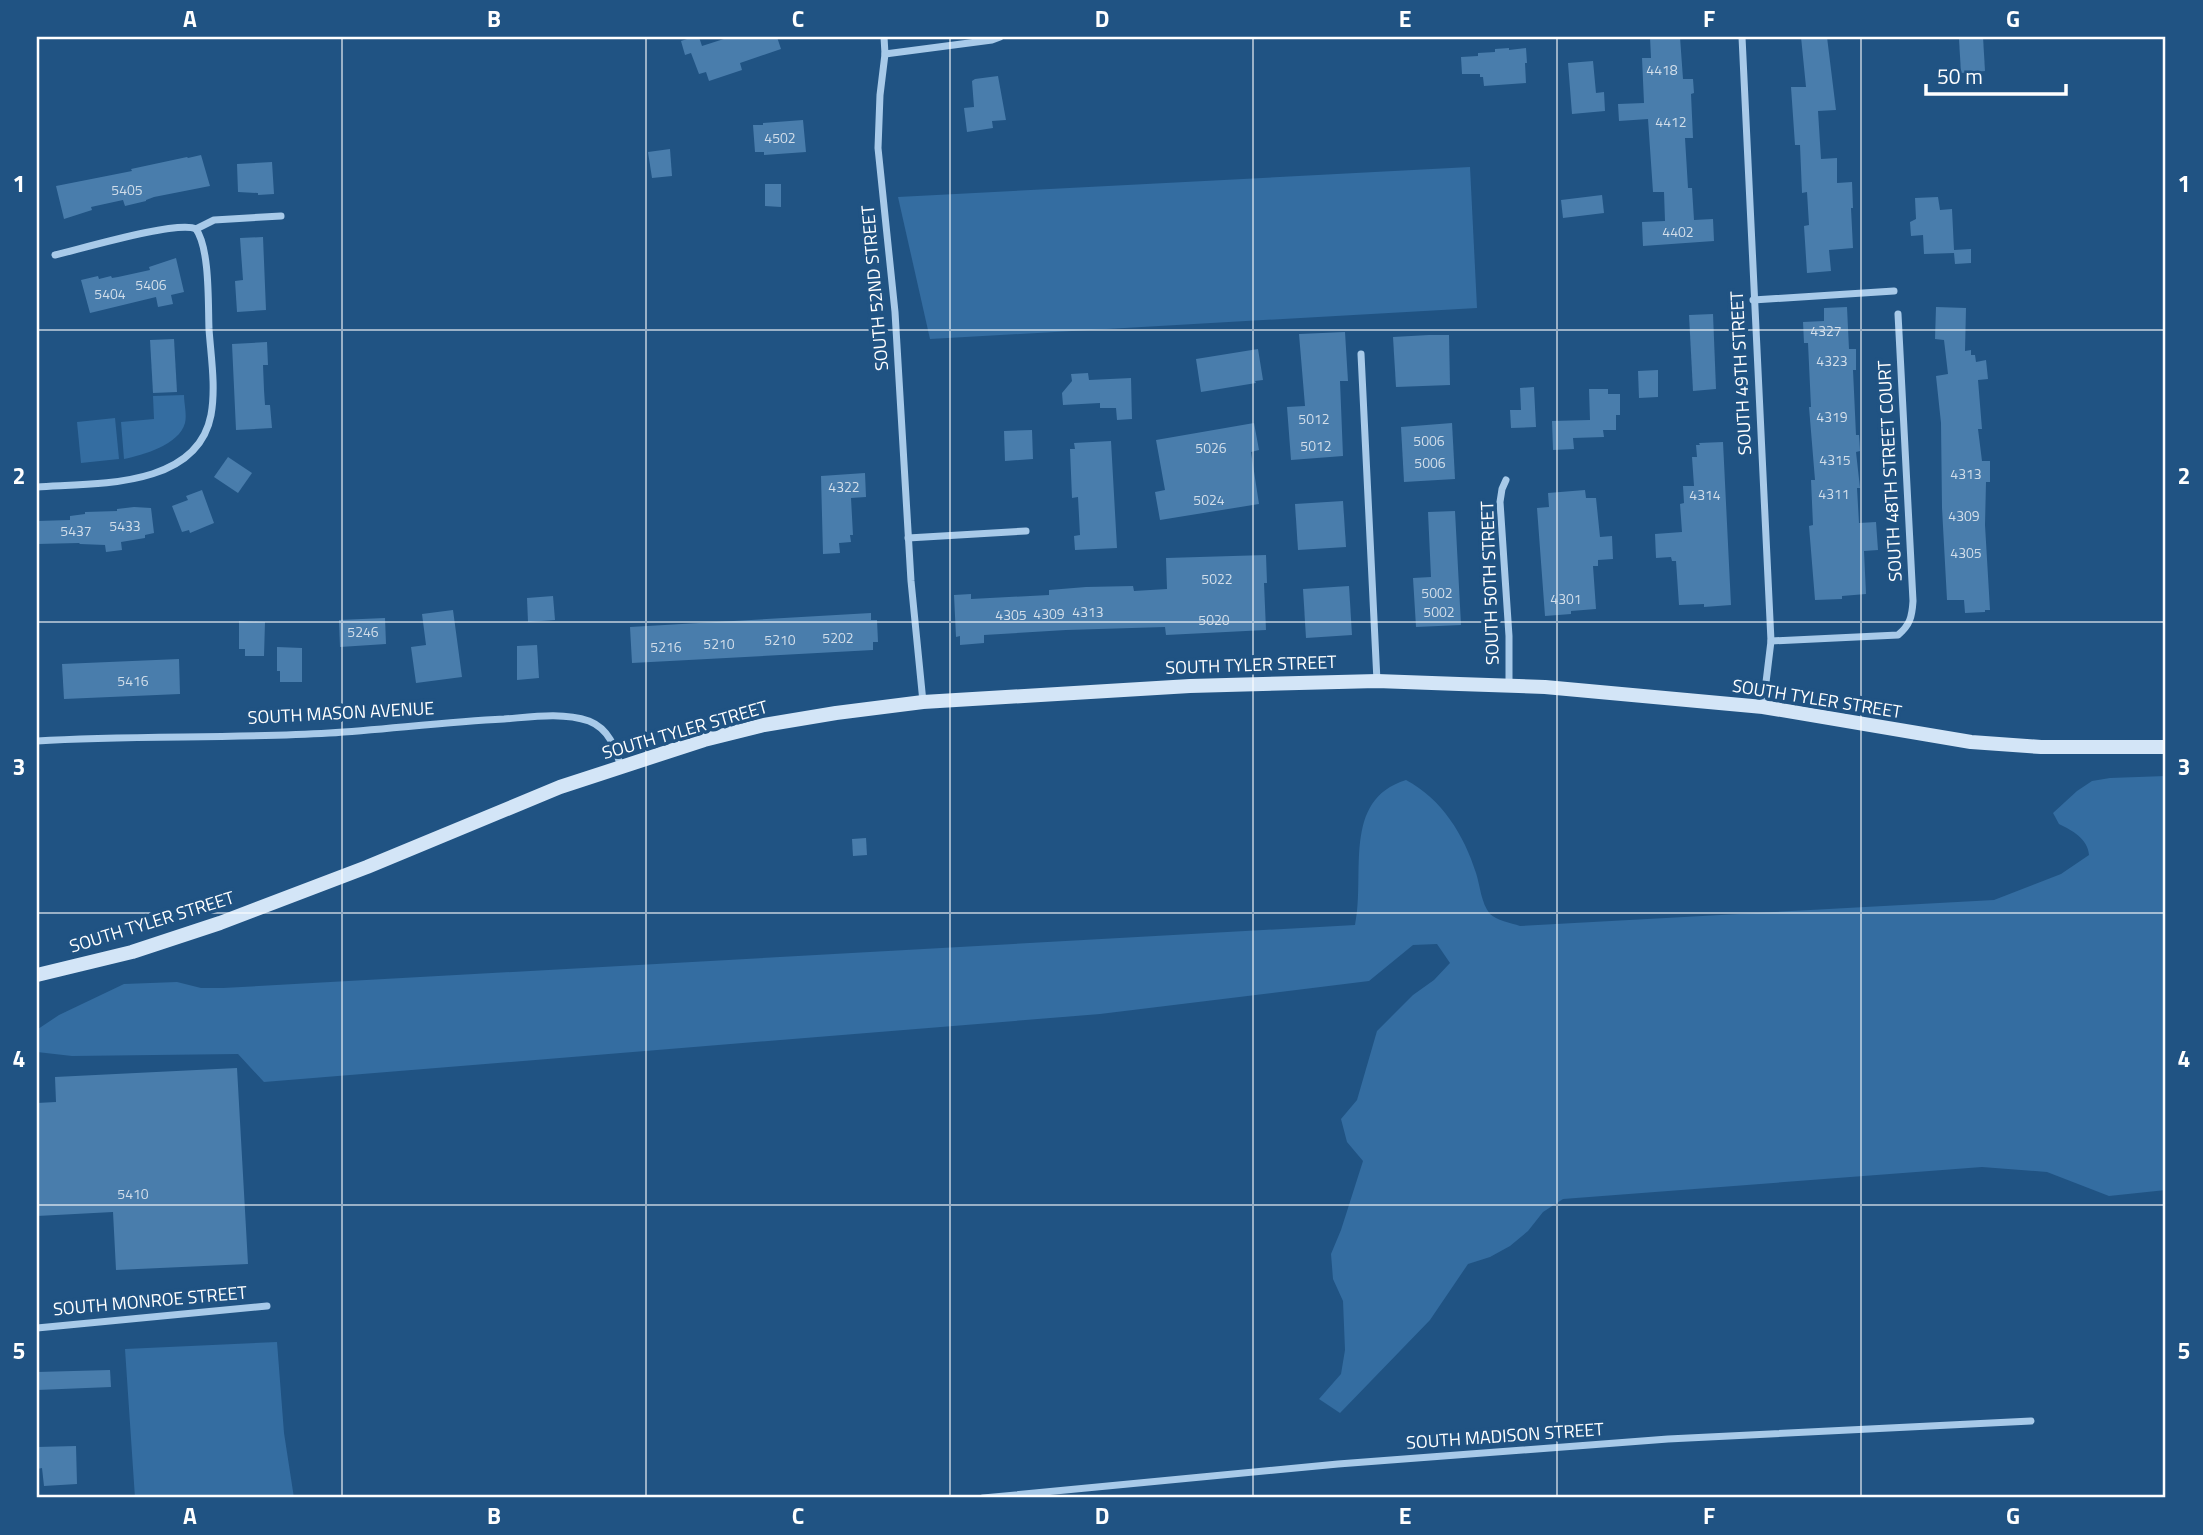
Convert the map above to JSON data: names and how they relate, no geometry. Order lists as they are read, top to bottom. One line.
{"streets":{"main road":["SOUTH TYLER STREET"],"street":["SOUTH 52ND STREET","SOUTH 49TH STREET","SOUTH 48TH STREET COURT","SOUTH 50TH STREET","SOUTH MASON AVENUE","SOUTH MONROE STREET","SOUTH MADISON STREET"]},"crossings":[["SOUTH 52ND STREET","SOUTH TYLER STREET"],["SOUTH 49TH STREET","SOUTH 48TH STREET COURT"],["SOUTH 49TH STREET","SOUTH TYLER STREET"],["SOUTH 50TH STREET","SOUTH TYLER STREET"],["SOUTH TYLER STREET","SOUTH MASON AVENUE"]],"house_numbers":["4418","4412","4502","5405","4402","5406","5404","4327","4323","4319","5012","5006","5012","5026","4315","5006","4313","4322","4311","4314","5024","4309","5433","5437","4305","5022","5002","4301","4313","5002","4309","4305","5020","5246","5202","5210","5210","5216","5416","5410"],"scale_bar":"50 m","grid":{"columns":["A","B","C","D","E","F","G"],"rows":["1","2","3","4","5"]}}
